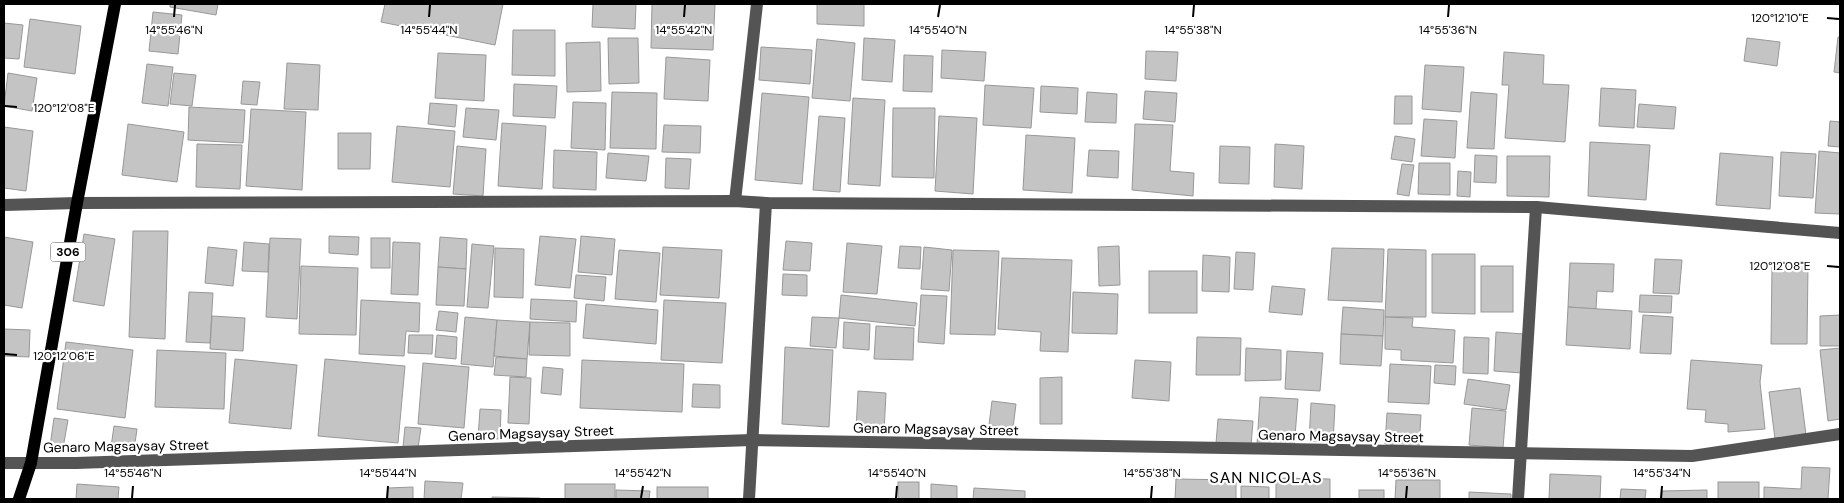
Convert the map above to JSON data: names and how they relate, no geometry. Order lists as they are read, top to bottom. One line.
{"streets":{"main road":["306"],"street":["Genaro Magsaysay Street"]},"crossings":[["306","Genaro Magsaysay Street"]],"districts":["SAN NICOLAS"],"coordinates":["120°12'10\"E","14°55'46\"N","14°55'44\"N","14°55'42\"N","14°55'40\"N","14°55'38\"N","14°55'36\"N","120°12'08\"E","120°12'06\"E","14°55'34\"N"]}
